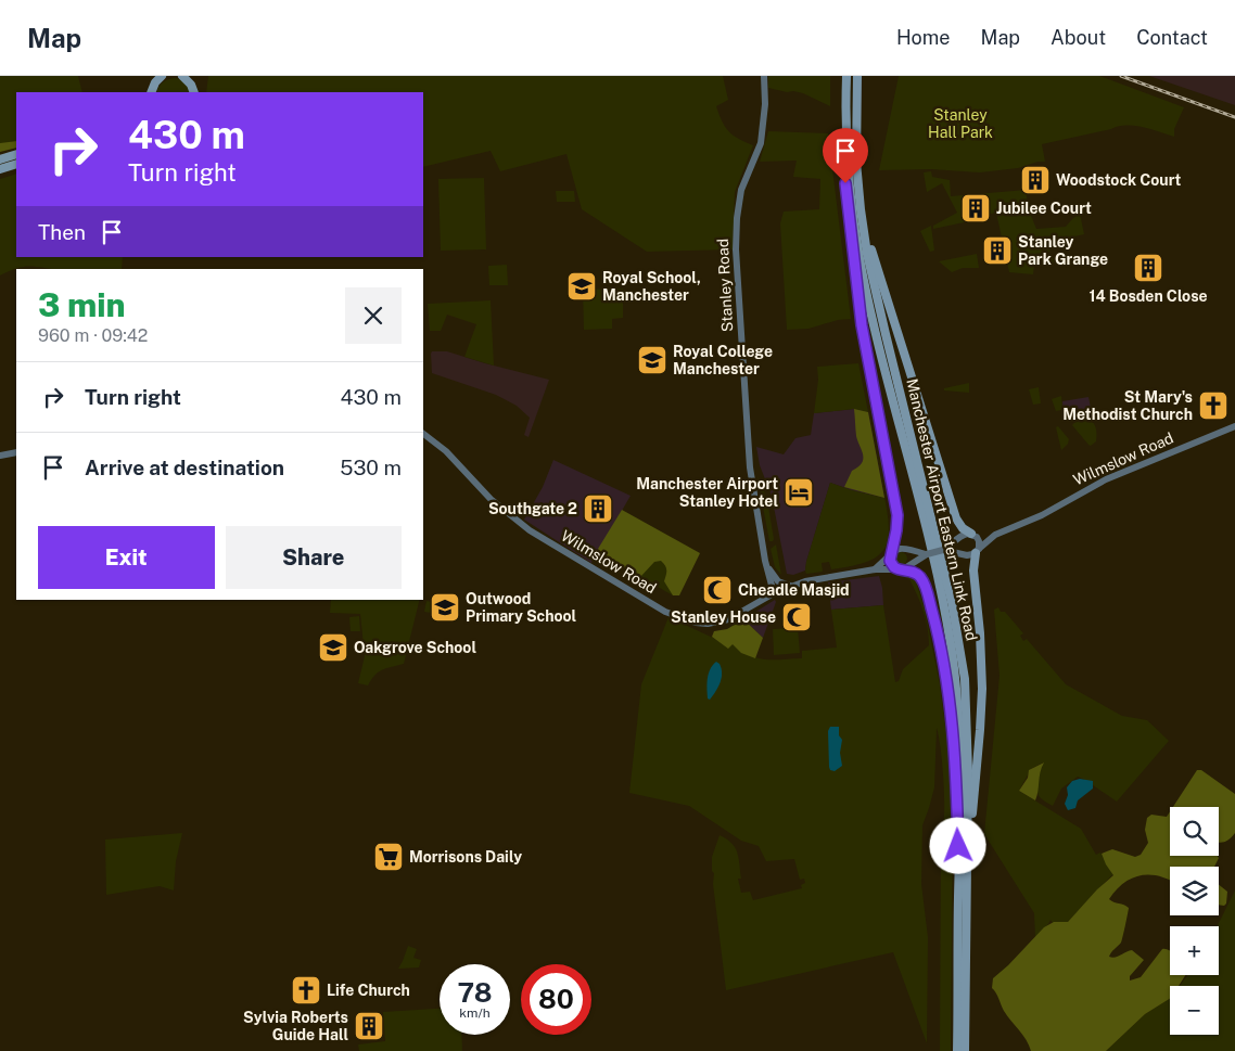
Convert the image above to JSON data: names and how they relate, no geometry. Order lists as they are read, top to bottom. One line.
{"streets":{"highway":["Manchester Airport Eastern Link Road"],"main road":["Stanley Road","Wilmslow Road"]},"crossings":[["Stanley Road","Wilmslow Road"]],"parks":["Stanley Hall Park"],"places":{"building":["Woodstock Court","Jubilee Court","Stanley Park Grange","14 Bosden Close","Southgate 2","Sylvia Roberts Guide Hall"],"school or university":["Royal School, Manchester","Royal College Manchester","Outwood Primary School","Oakgrove School"],"church":["St Mary's Methodist Church","Life Church"],"hotel":["Manchester Airport Stanley Hotel"],"mosque":["Cheadle Masjid","Stanley House"],"supermarket":["Morrisons Daily"]},"page":{"header":"Map","nav":["Home","Map","About","Contact"],"turn":["430 m","Turn right"],"then":"Then","heading":["3 min","960 m · 09:42"],"list":[{"name":"Turn right","value":"430 m"},{"name":"Arrive at destination","value":"530 m"}],"buttons":["Exit","Share"],"map_buttons":["+","−"],"speed":"78 km/h","limit":"80"}}
